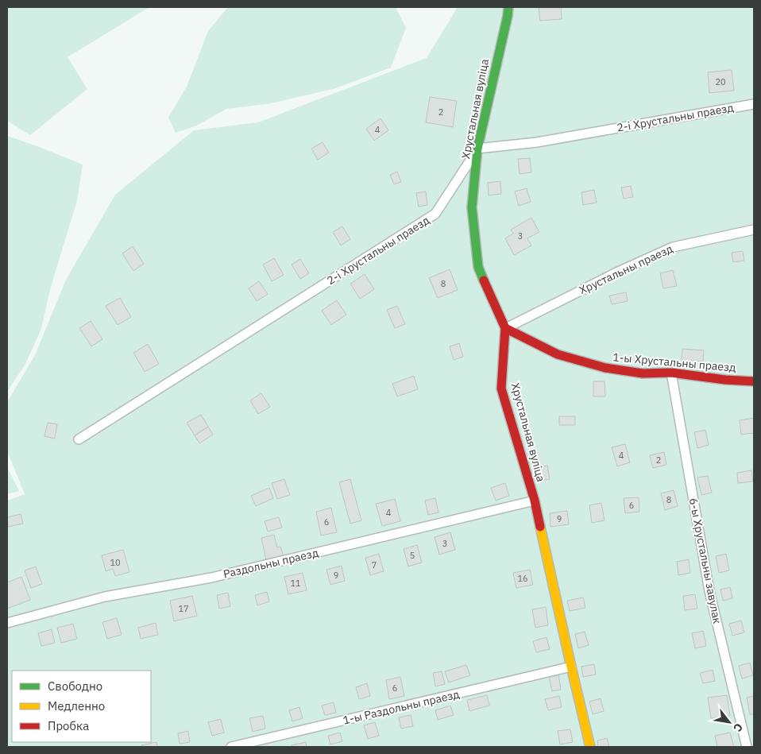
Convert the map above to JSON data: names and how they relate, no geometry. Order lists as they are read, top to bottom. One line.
{"streets":{"street":["Хрустальная вуліца","1-ы Хрустальны праезд"],"lane":["2-і Хрустальны праезд","Хрустальны праезд","6-ы Хрустальны завулак","Раздольны праезд","1-ы Раздольны праезд"]},"crossings":[["Хрустальная вуліца","2-і Хрустальны праезд"],["Хрустальная вуліца","Хрустальны праезд"],["Хрустальная вуліца","1-ы Хрустальны праезд"],["Хрустальная вуліца","Раздольны праезд"],["Хрустальная вуліца","1-ы Раздольны праезд"],["Хрустальны праезд","1-ы Хрустальны праезд"],["1-ы Хрустальны праезд","6-ы Хрустальны завулак"]],"house_numbers":["20","2","4","3","8","4","2","8","6","4","9","6","3","5","10","7","9","16","11","17","6"],"legend":["Свободно","Медленно","Пробка"],"north":"bottom right"}
